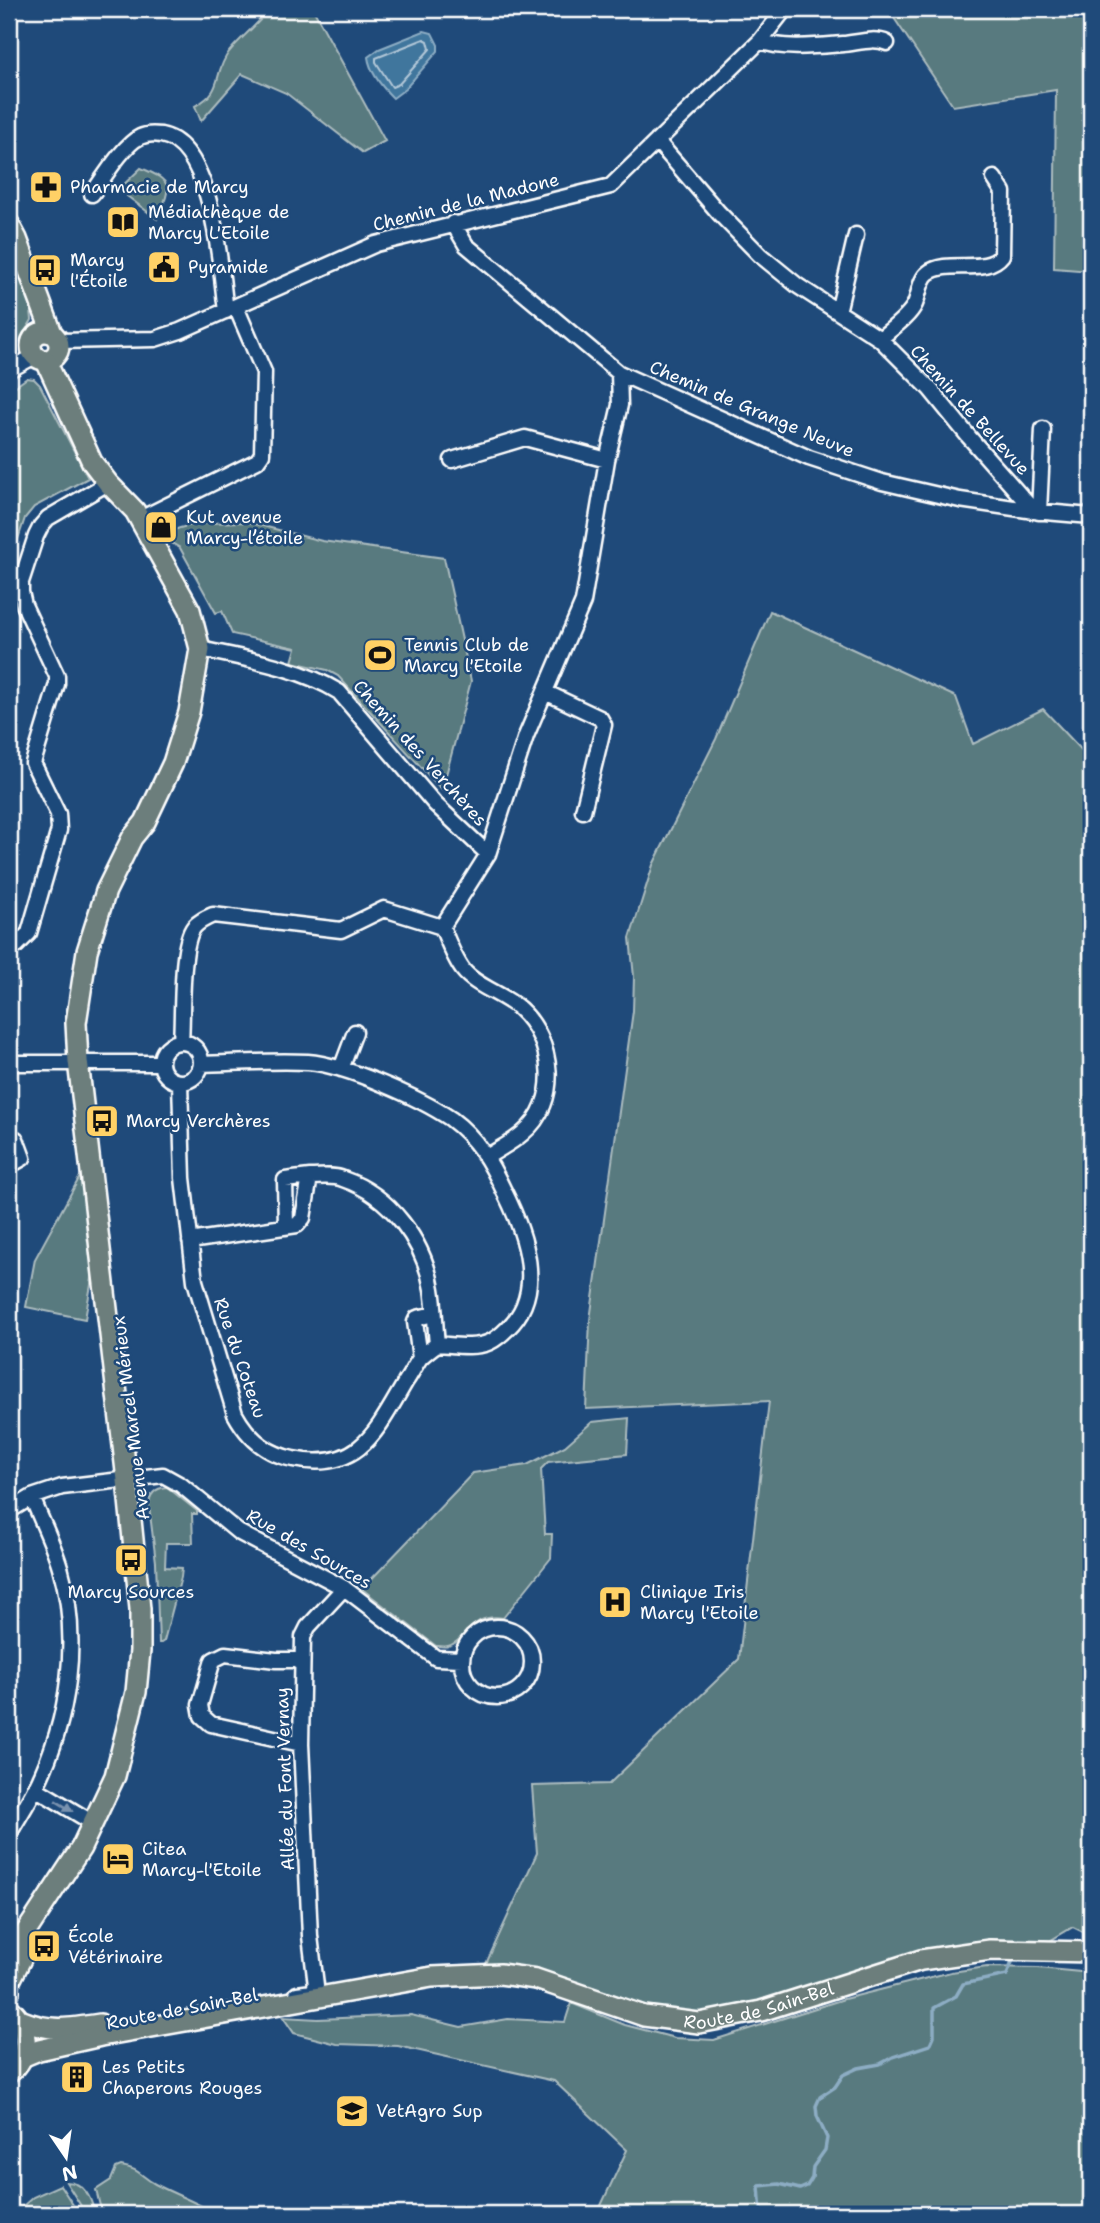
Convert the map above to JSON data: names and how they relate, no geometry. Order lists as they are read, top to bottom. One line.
{"streets":{"main road":["Avenue Marcel Mérieux","Route de Sain-Bel"],"street":["Chemin de la Madone","Chemin de Grange Neuve","Chemin de Bellevue","Chemin des Verchères","Rue du Coteau","Rue des Sources","Allée du Font Vernay"]},"crossings":[["Chemin de la Madone","Chemin de Grange Neuve"],["Chemin de la Madone","Chemin de Bellevue"],["Chemin de la Madone","Avenue Marcel Mérieux"],["Chemin de Grange Neuve","Chemin de Bellevue"],["Chemin des Verchères","Avenue Marcel Mérieux"],["Avenue Marcel Mérieux","Rue des Sources"],["Rue des Sources","Allée du Font Vernay"],["Allée du Font Vernay","Route de Sain-Bel"]],"places":{"pharmacy":["Pharmacie de Marcy"],"library":["Médiathèque de Marcy L'Etoile"],"public building":["Pyramide"],"bus stop":["Marcy l'Étoile","Marcy Verchères","Marcy Sources","École Vétérinaire"],"shop":["Kut avenue Marcy-l’étoile"],"sports":["Tennis Club de Marcy l'Etoile"],"hospital":["Clinique Iris Marcy l'Etoile"],"hotel":["Citea Marcy-l'Etoile"],"building":["Les Petits Chaperons Rouges"],"school or university":["VetAgro Sup"]},"north":"bottom"}
